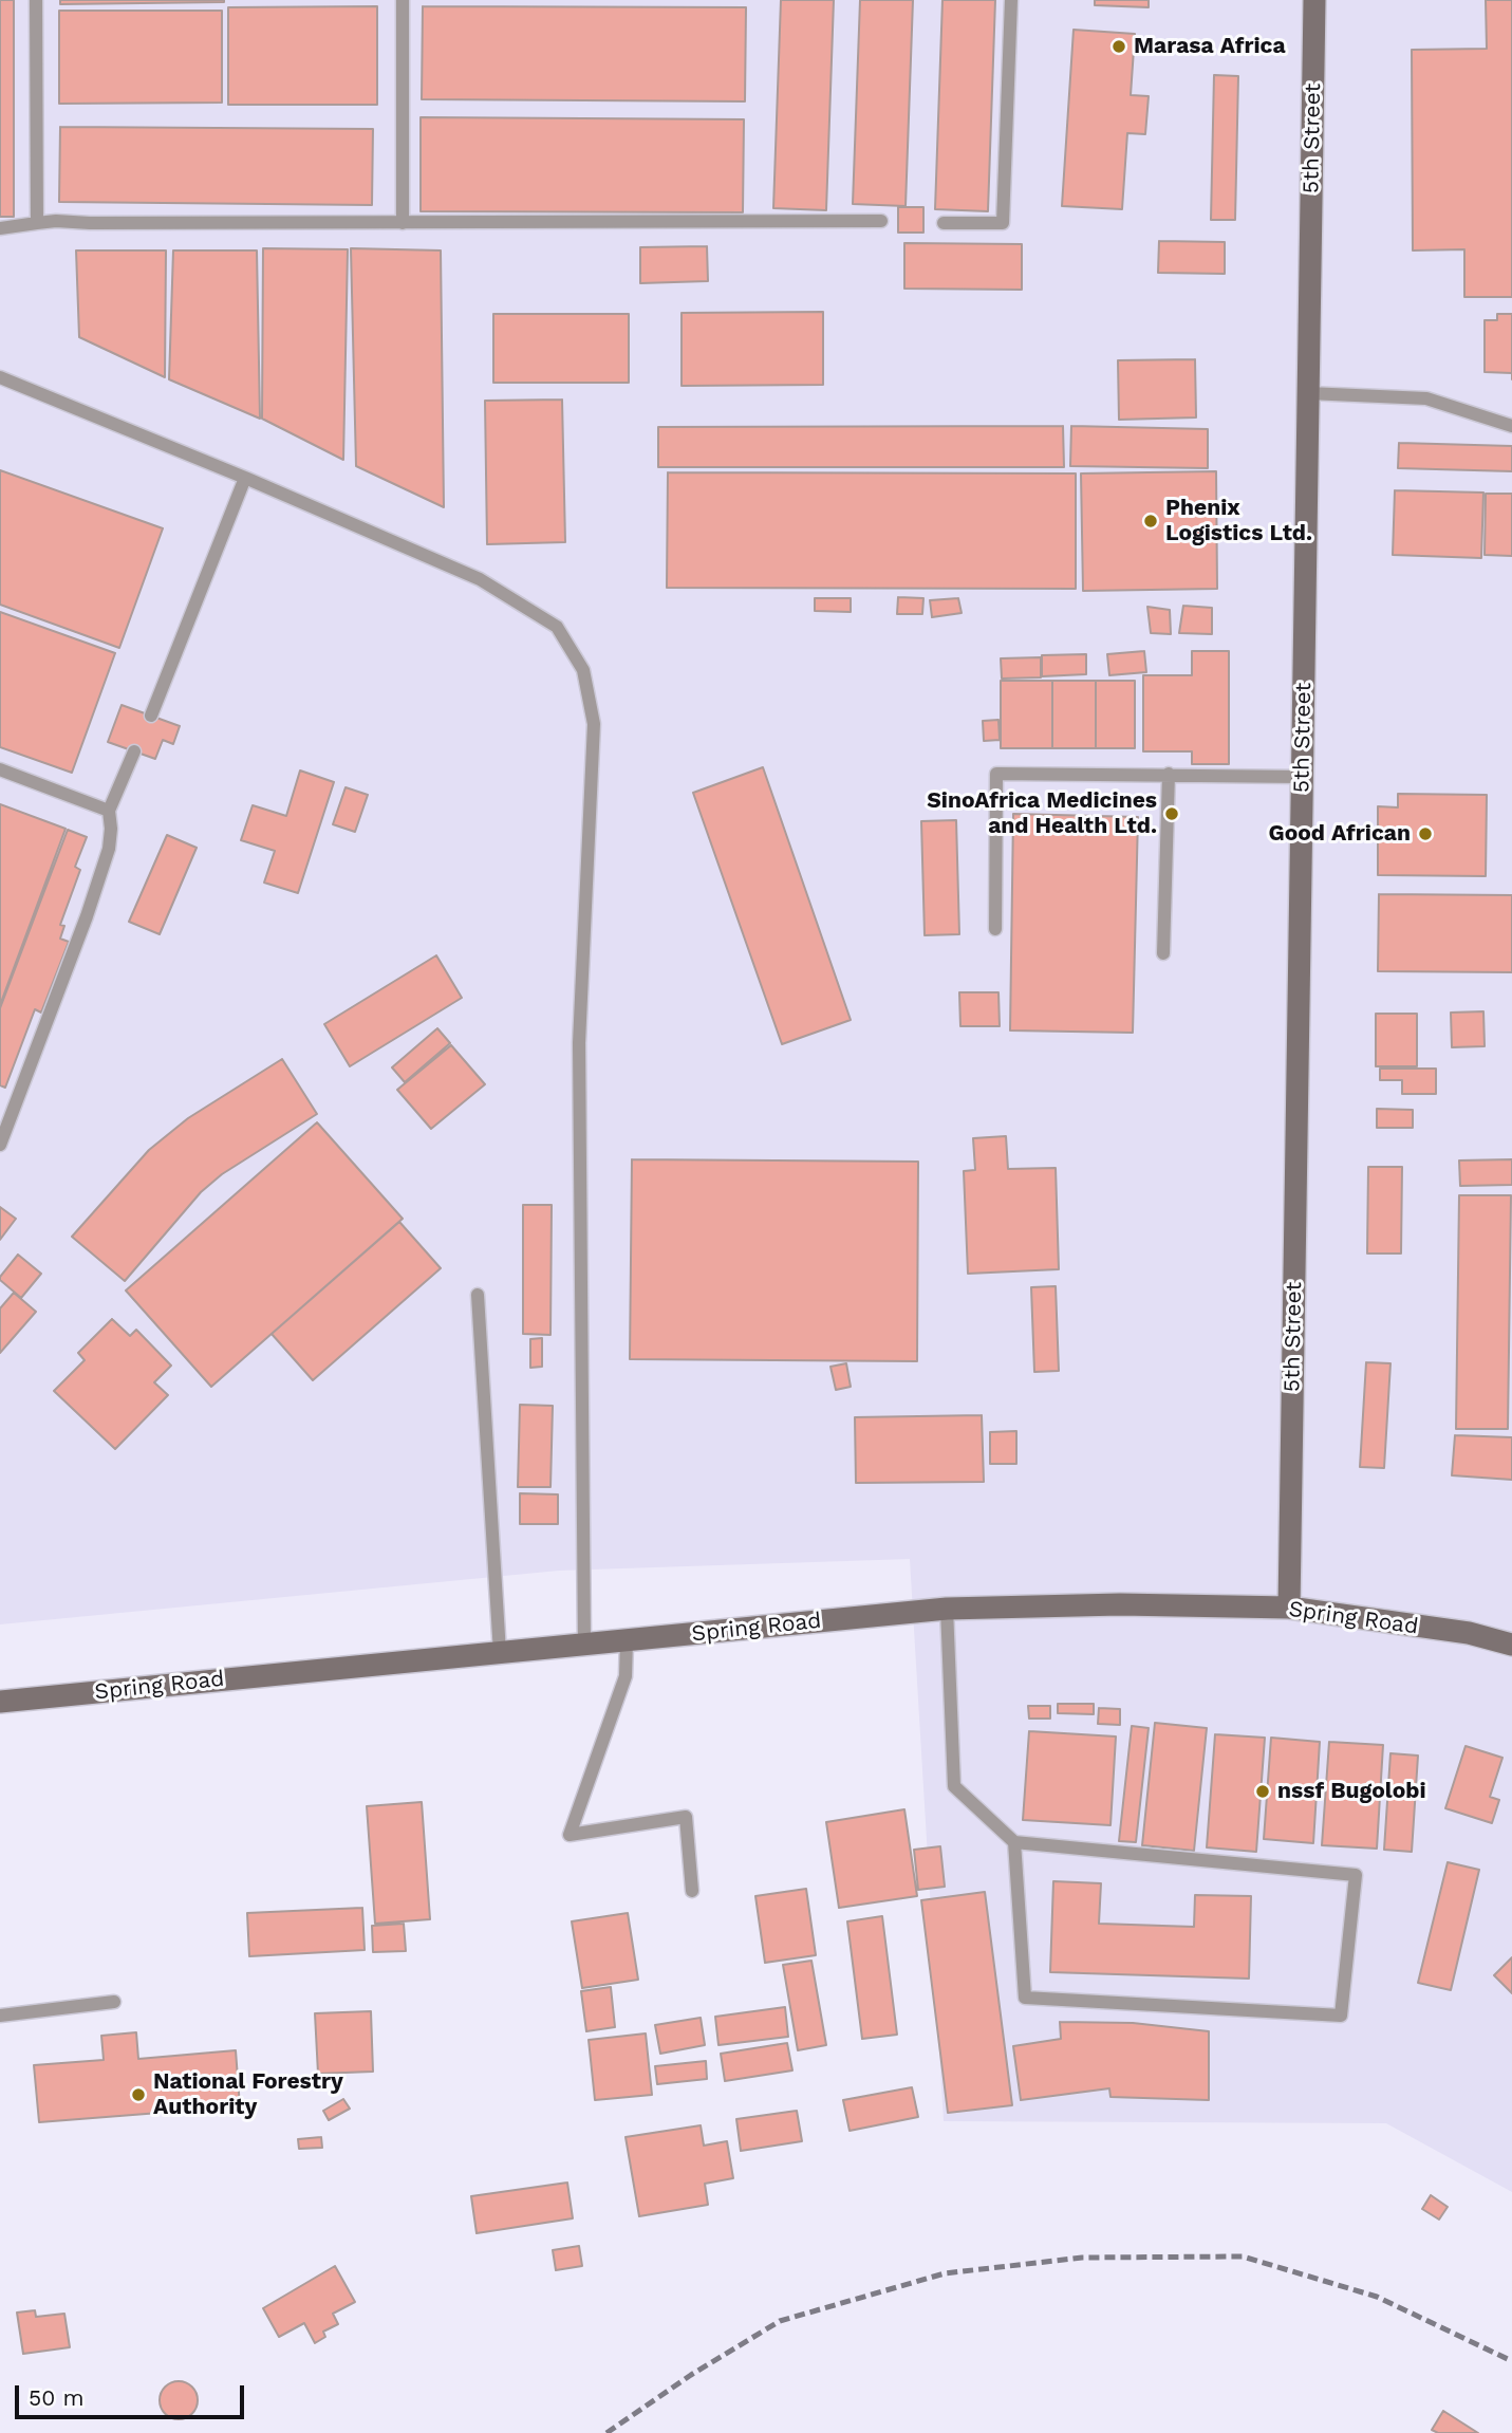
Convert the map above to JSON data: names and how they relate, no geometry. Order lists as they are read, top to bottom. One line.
{"streets":{"street":["5th Street","Spring Road"]},"crossings":[["5th Street","Spring Road"]],"places":["Marasa Africa","Phenix Logistics Ltd.","SinoAfrica Medicines and Health Ltd.","Good African","nssf Bugolobi","National Forestry Authority"],"scale_bar":"50 m"}
